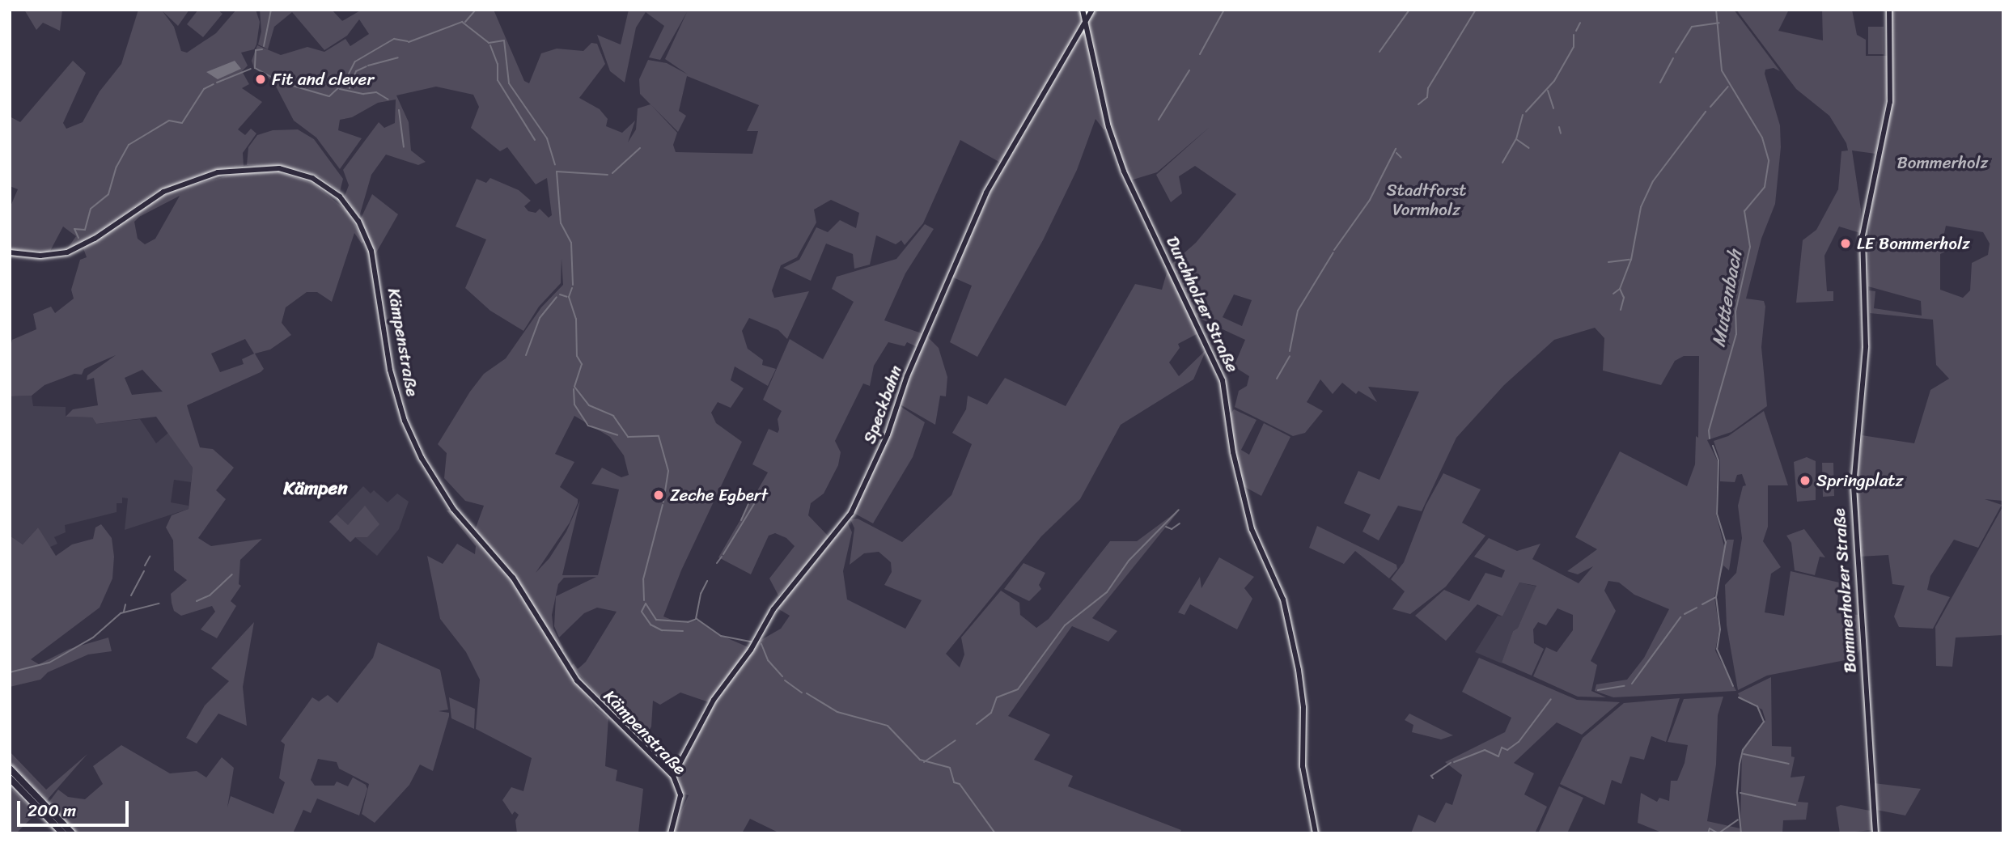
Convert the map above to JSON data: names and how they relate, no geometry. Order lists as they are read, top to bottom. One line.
{"streets":{"street":["Durchholzer Straße","Kämpenstraße","Speckbahn","Bommerholzer Straße"]},"crossings":[["Durchholzer Straße","Speckbahn"],["Kämpenstraße","Speckbahn"]],"districts":["Kämpen"],"water":["Muttenbach"],"parks":["Bommerholz","Stadtforst Vormholz"],"places":["Fit and clever","LE Bommerholz","Springplatz","Zeche Egbert"],"scale_bar":"200 m"}
